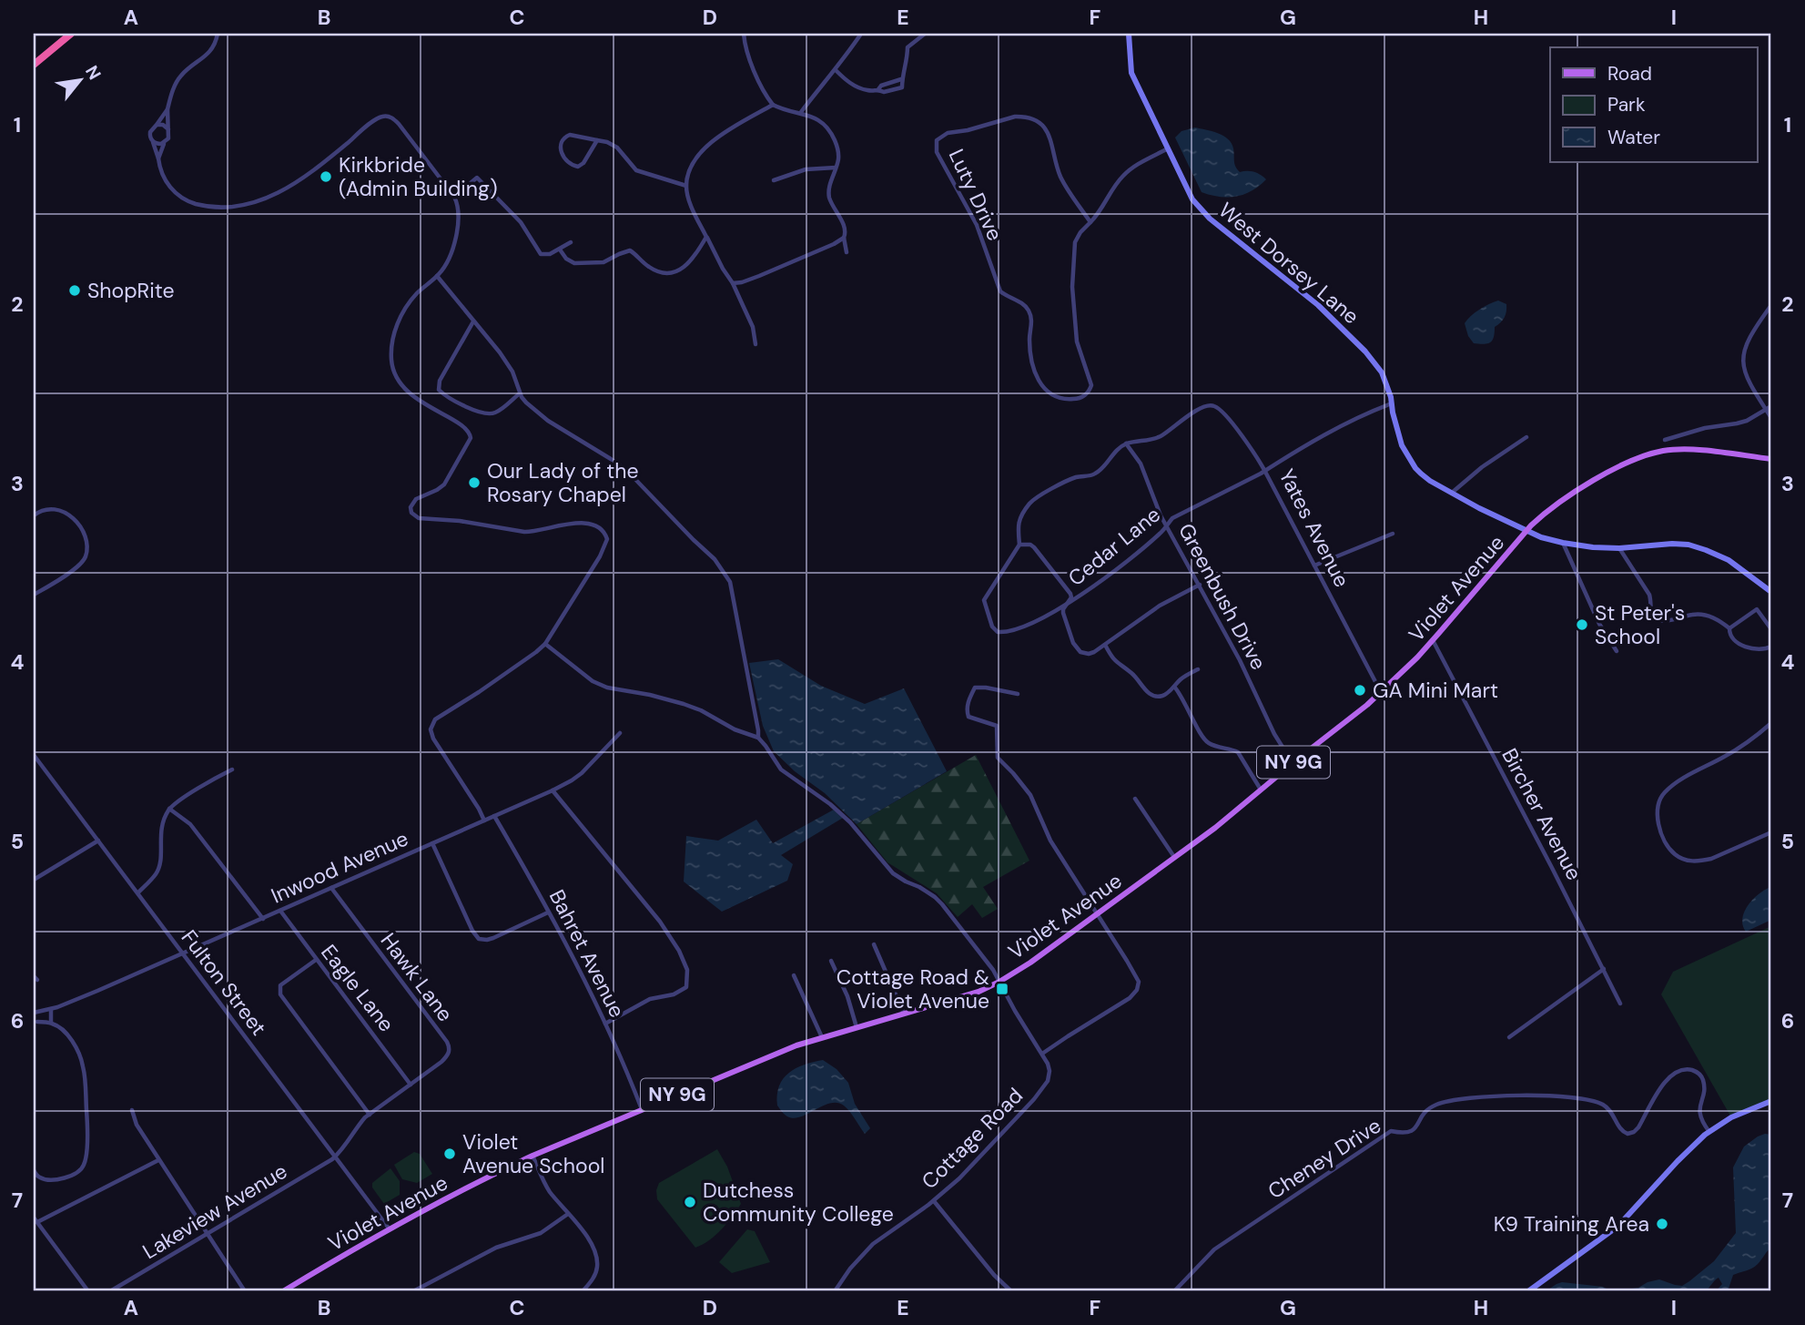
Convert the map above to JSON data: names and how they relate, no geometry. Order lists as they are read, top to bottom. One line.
{"streets":{"main road":["Violet Avenue","NY 9G"],"street":["Luty Drive","West Dorsey Lane","Yates Avenue","Cedar Lane","Greenbush Drive","Bircher Avenue","Inwood Avenue","Bahret Avenue","Hawk Lane","Fulton Street","Eagle Lane","Cottage Road","Cheney Drive","Lakeview Avenue"]},"crossings":[["Luty Drive","West Dorsey Lane"],["West Dorsey Lane","Yates Avenue"],["West Dorsey Lane","Violet Avenue"],["Yates Avenue","Cedar Lane"],["Yates Avenue","Violet Avenue"],["Cedar Lane","Greenbush Drive"],["Violet Avenue","Greenbush Drive"],["Violet Avenue","Bircher Avenue"],["Violet Avenue","Bahret Avenue"],["Violet Avenue","Fulton Street"],["Violet Avenue","Cottage Road"],["Inwood Avenue","Bahret Avenue"],["Inwood Avenue","Hawk Lane"],["Inwood Avenue","Fulton Street"],["Inwood Avenue","Eagle Lane"],["Hawk Lane","Fulton Street"],["Hawk Lane","Eagle Lane"],["Hawk Lane","Lakeview Avenue"],["Fulton Street","Lakeview Avenue"]],"places":{"other":["Kirkbride (Admin Building)","ShopRite","Our Lady of the Rosary Chapel","St Peter's School","GA Mini Mart","Violet Avenue School","Dutchess Community College","K9 Training Area"],"transit":["Cottage Road & Violet Avenue"]},"legend":["Road","Park","Water"],"north":"top right","grid":{"columns":["A","B","C","D","E","F","G","H","I"],"rows":["1","2","3","4","5","6","7"]}}
